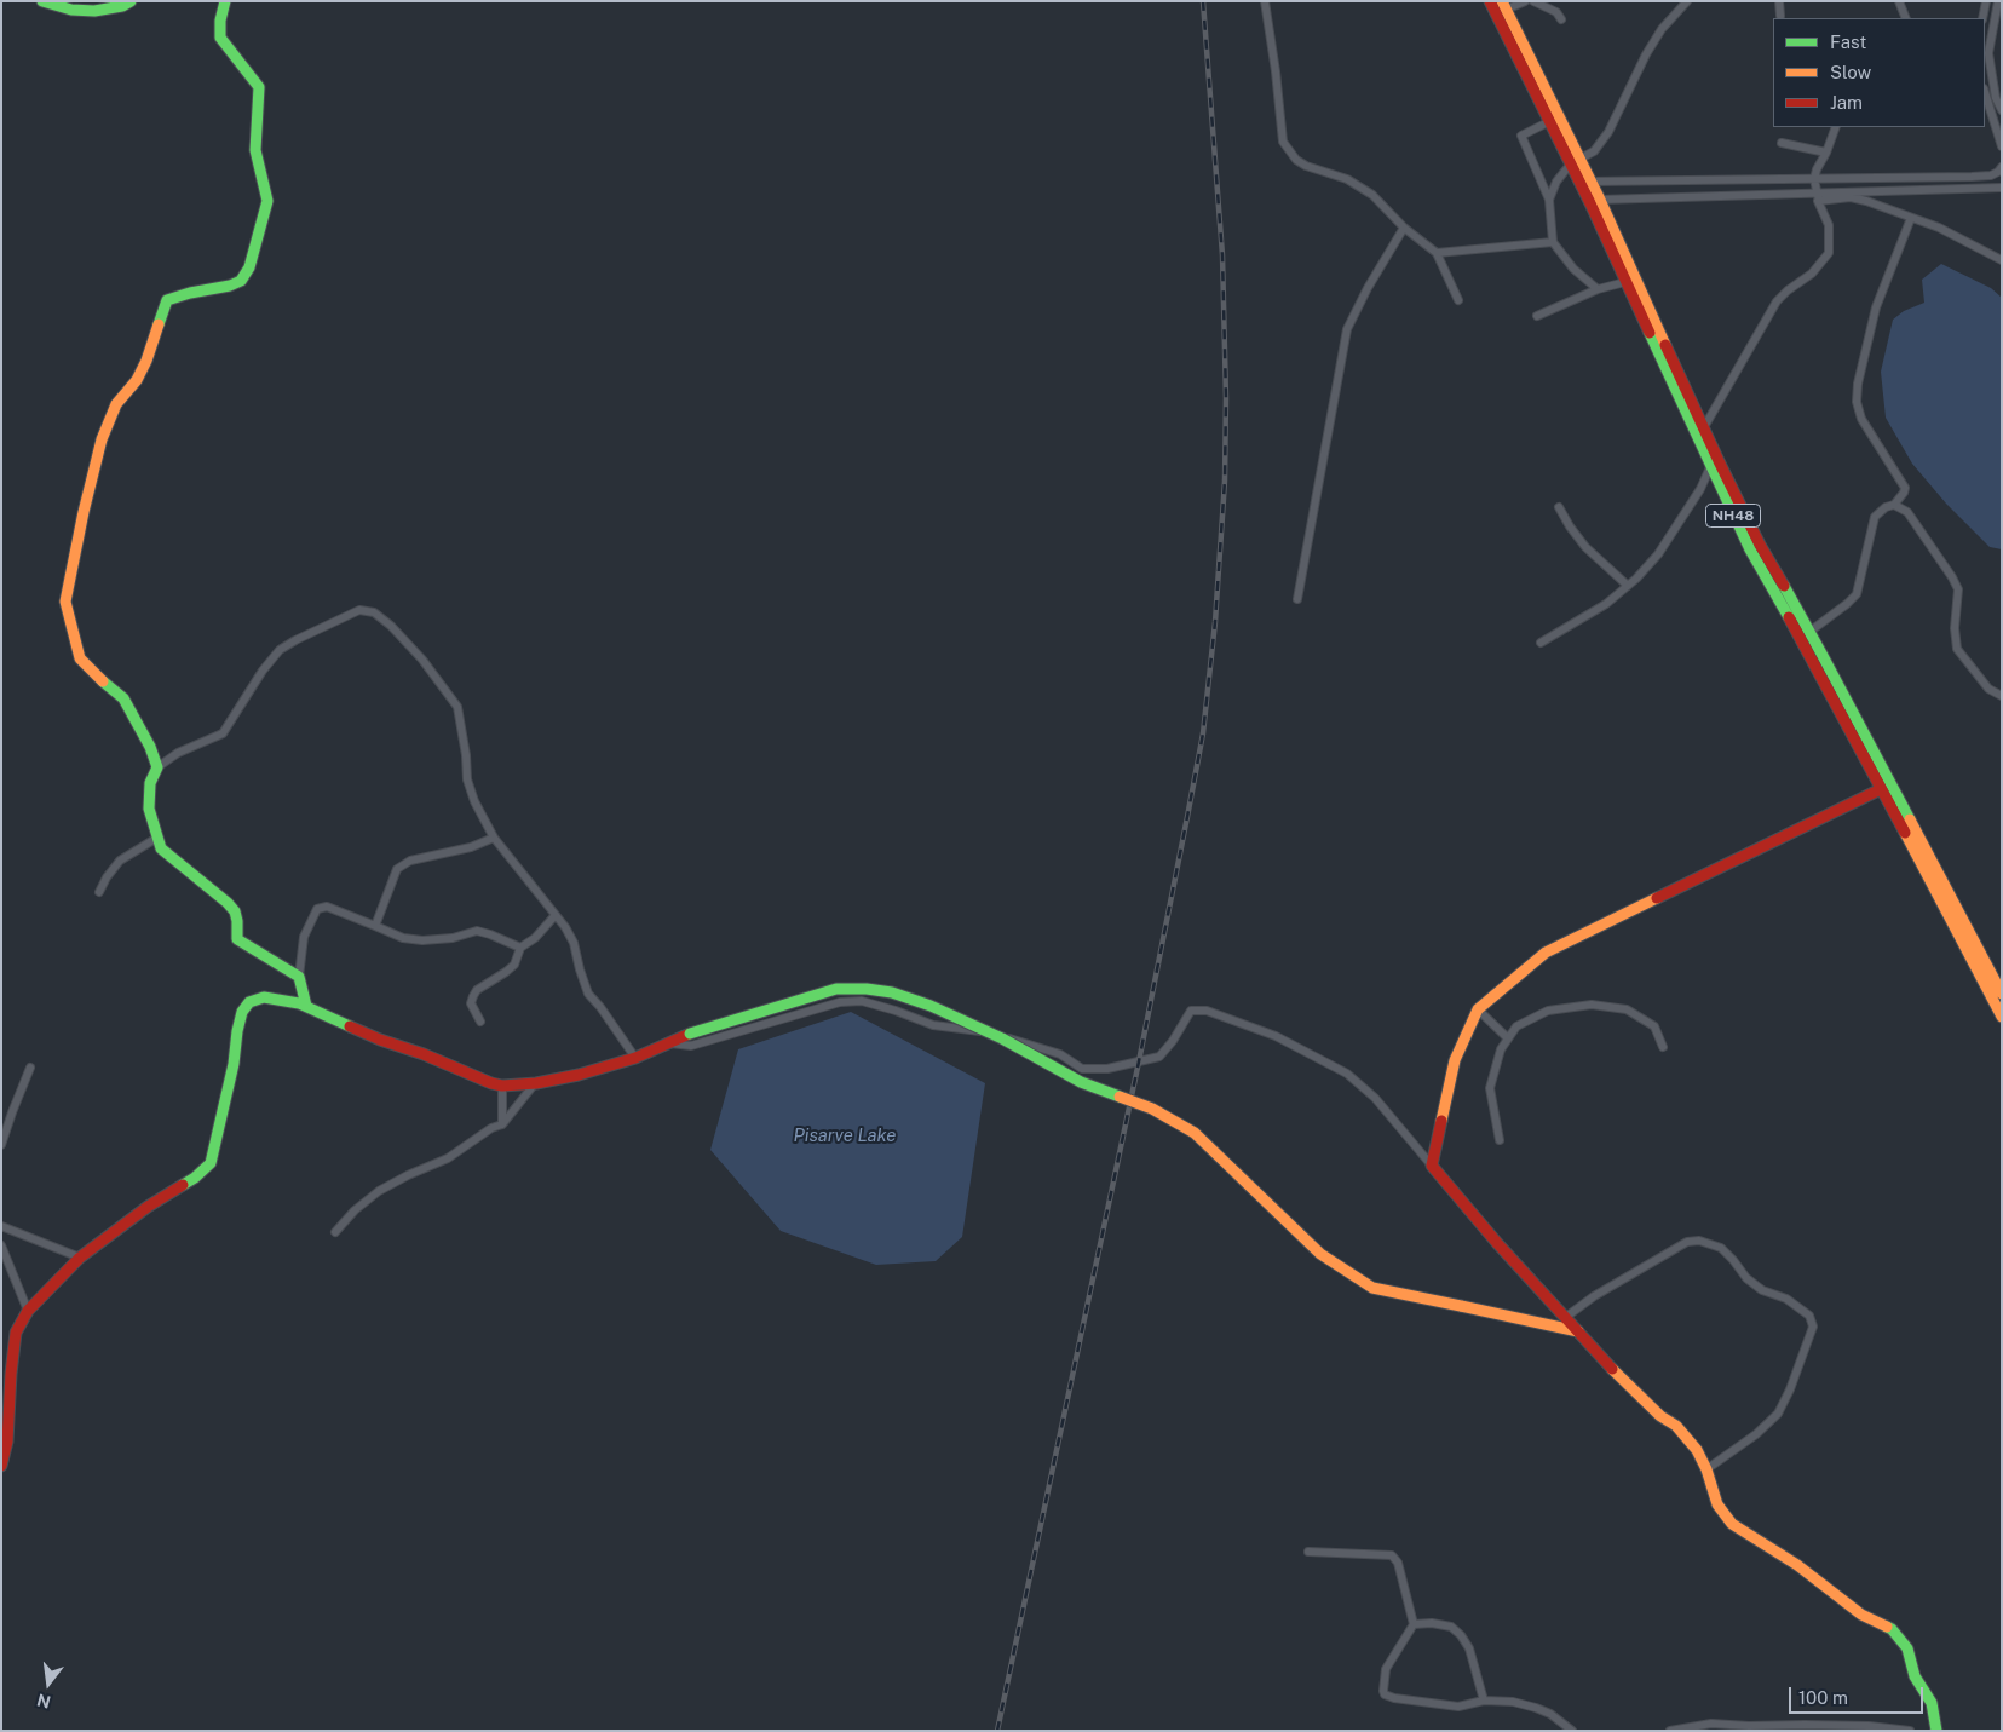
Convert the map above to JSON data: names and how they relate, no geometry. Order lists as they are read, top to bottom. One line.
{"streets":{"main road":["NH48"]},"water":["Pisarve Lake"],"legend":["Fast","Slow","Jam"],"scale_bar":"100 m","north":"bottom"}
